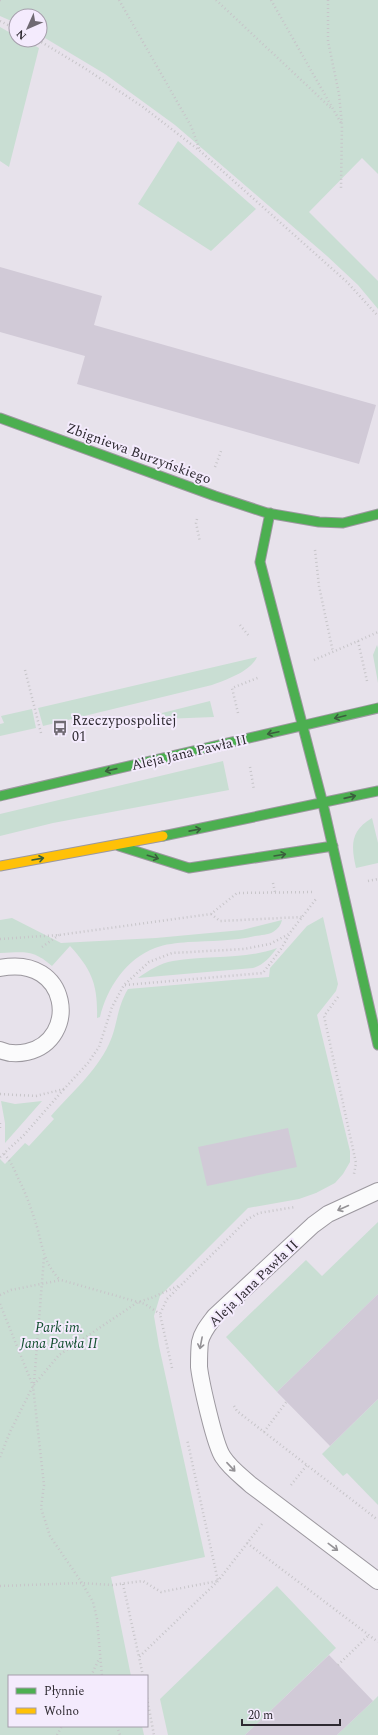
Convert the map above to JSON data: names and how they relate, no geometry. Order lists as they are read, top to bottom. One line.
{"streets":{"main road":["Zbigniewa Burzyńskiego","Aleja Jana Pawła II"]},"parks":["Park im. Jana Pawła II"],"places":{"bus stop":["Rzeczypospolitej 01"]},"legend":["Płynnie","Wolno"],"scale_bar":"20 m","north":"bottom left"}
